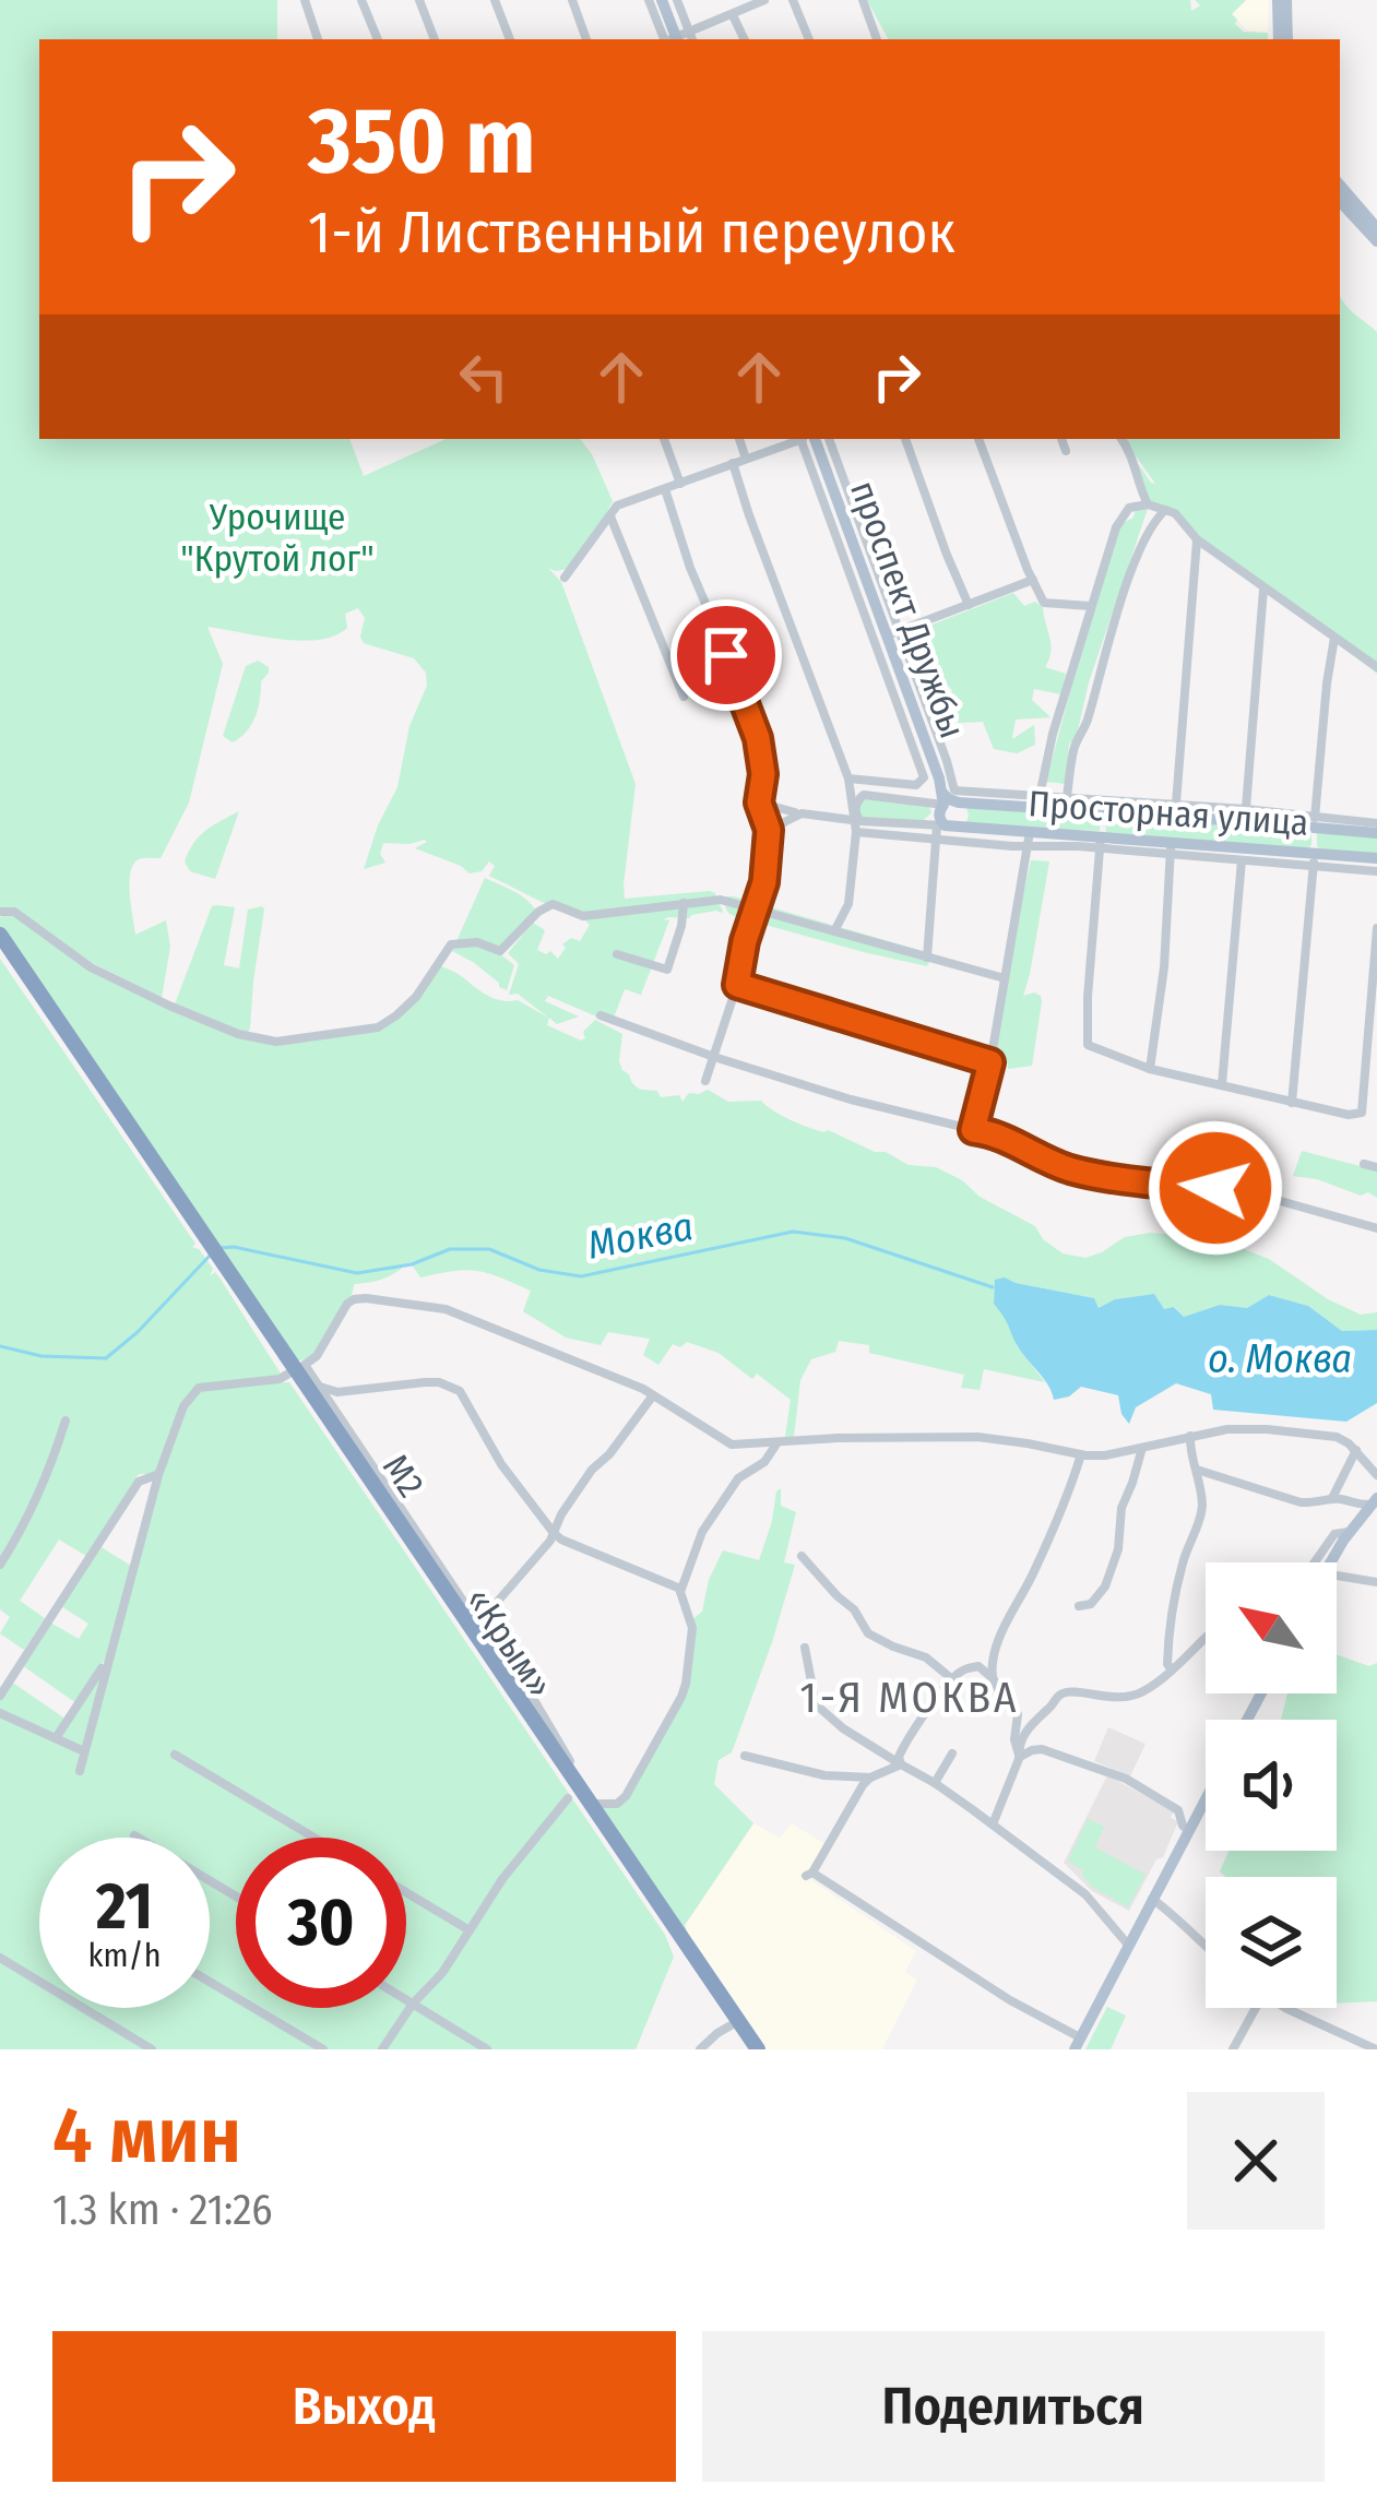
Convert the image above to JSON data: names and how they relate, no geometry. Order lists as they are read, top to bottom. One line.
{"streets":{"highway":["М2","«Крым»"],"main road":["проспект Дружбы","Просторная улица"]},"crossings":[["проспект Дружбы","Просторная улица"],["М2","«Крым»"]],"districts":["1-Я МОКВА"],"water":["Моква","о. Моква"],"parks":["Урочище \"Крутой лог\""],"north":"top left","page":{"turn":["350 m","1-й Лиственный переулок"],"speed":"21 km/h","limit":"30","heading":["4 мин","1.3 km · 21:26"],"buttons":["Выход","Поделиться"]}}
